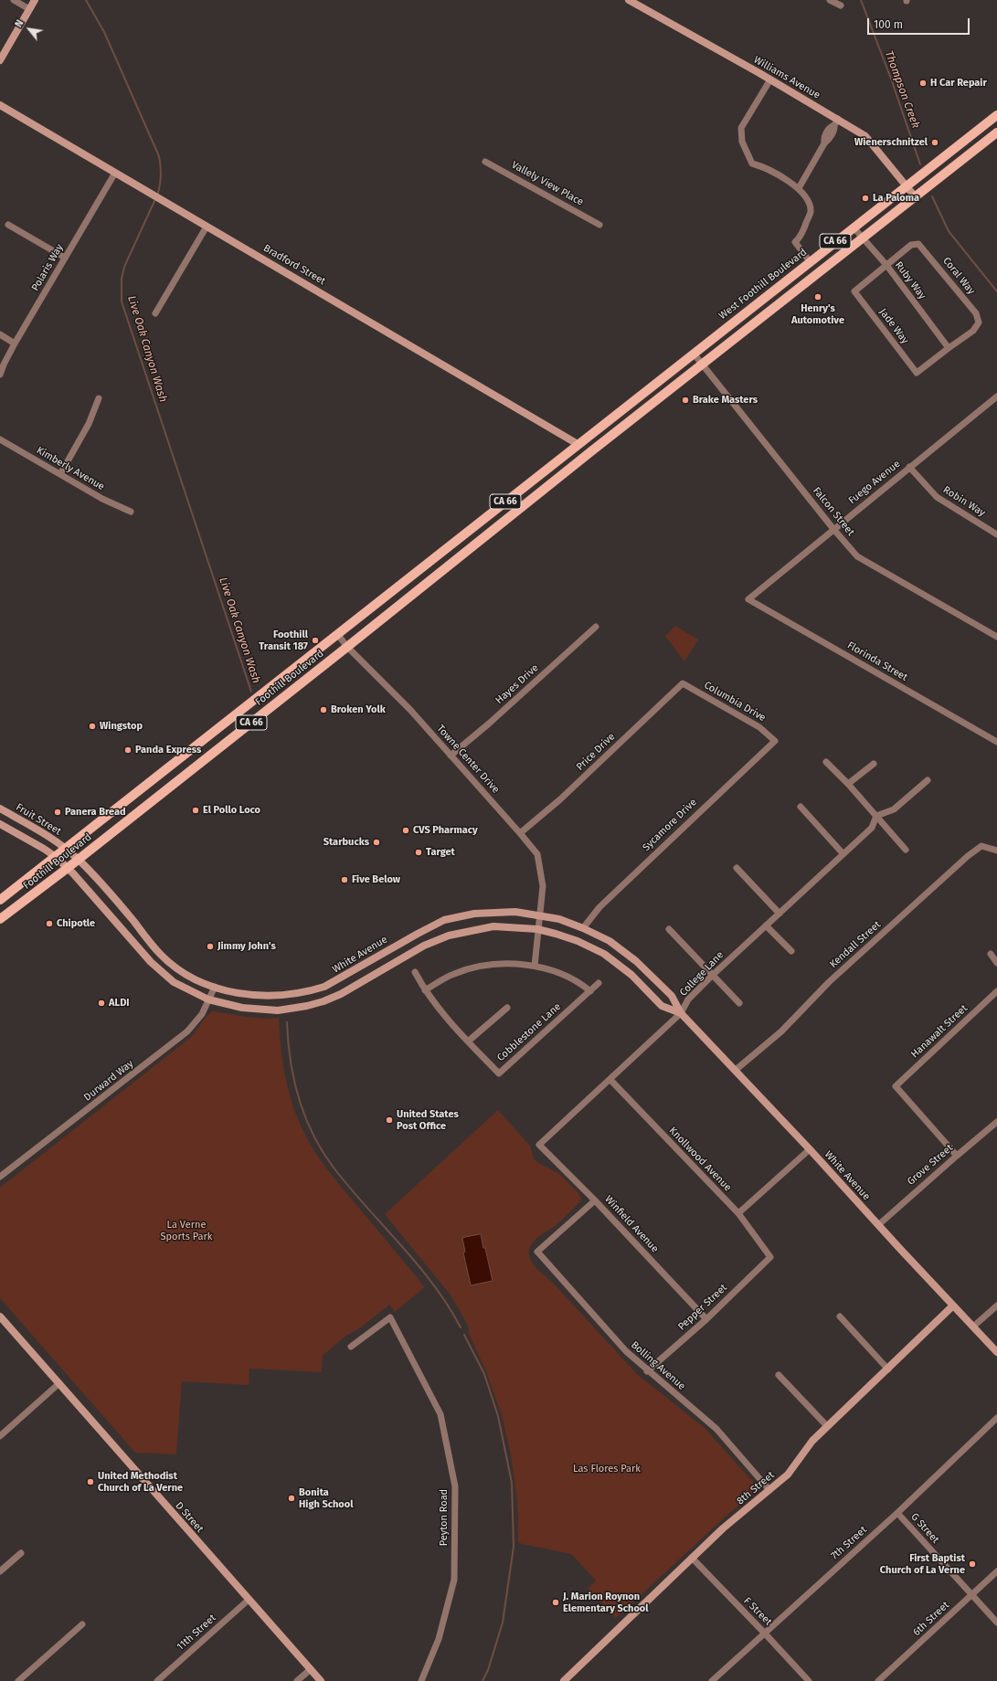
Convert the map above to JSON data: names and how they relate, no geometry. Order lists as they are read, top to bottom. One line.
{"streets":{"main road":["CA 66","West Foothill Boulevard","Foothill Boulevard"],"street":["Williams Avenue","Vallely View Place","Bradford Street","Polaris Way","Coral Way","Ruby Way","Jade Way","Kimberly Avenue","Fuego Avenue","Robin Way","Falcon Street","Florinda Street","Hayes Drive","Columbia Drive","Price Drive","Towne Center Drive","Fruit Street","Sycamore Drive","Kendall Street","White Avenue","College Lane","Hanawalt Street","Cobblestone Lane","Durward Way","Knollwood Avenue","Grove Street","Winfield Avenue","Pepper Street","Bolling Avenue","8th Street","D Street","Peyton Road","G Street","7th Street","F Street","6th Street","11th Street"]},"crossings":[["Williams Avenue","CA 66"],["Williams Avenue","West Foothill Boulevard"],["CA 66","Ruby Way"],["CA 66","Falcon Street"],["CA 66","Foothill Boulevard"],["Bradford Street","Polaris Way"],["Bradford Street","West Foothill Boulevard"],["Bradford Street","Foothill Boulevard"],["Coral Way","Ruby Way"],["Coral Way","Jade Way"],["Ruby Way","West Foothill Boulevard"],["Ruby Way","Jade Way"],["West Foothill Boulevard","Falcon Street"],["West Foothill Boulevard","Foothill Boulevard"],["Fuego Avenue","Robin Way"],["Fuego Avenue","Falcon Street"],["Fuego Avenue","Florinda Street"],["Falcon Street","Foothill Boulevard"],["Foothill Boulevard","Towne Center Drive"],["Foothill Boulevard","Fruit Street"],["Foothill Boulevard","White Avenue"],["Hayes Drive","Towne Center Drive"],["Columbia Drive","Price Drive"],["Columbia Drive","Sycamore Drive"],["Price Drive","Towne Center Drive"],["Towne Center Drive","White Avenue"],["Fruit Street","White Avenue"],["Sycamore Drive","White Avenue"],["Kendall Street","White Avenue"],["White Avenue","College Lane"],["White Avenue","Durward Way"],["White Avenue","Grove Street"],["White Avenue","8th Street"],["College Lane","Knollwood Avenue"],["College Lane","Winfield Avenue"],["Hanawalt Street","Grove Street"],["Knollwood Avenue","Pepper Street"],["Winfield Avenue","Pepper Street"],["Winfield Avenue","Bolling Avenue"],["Pepper Street","Bolling Avenue"],["Bolling Avenue","8th Street"],["8th Street","F Street"],["D Street","11th Street"],["G Street","7th Street"],["G Street","6th Street"],["7th Street","F Street"]],"water":["Thompson Creek","Live Oak Canyon Wash"],"parks":["La Verne Sports Park","Las Flores Park"],"places":["H Car Repair","Wienerschnitzel","La Paloma","Henry's Automotive","Brake Masters","Foothill Transit 187","Broken Yolk","Wingstop","Panda Express","El Pollo Loco","Panera Bread","CVS Pharmacy","Starbucks","Target","Five Below","Chipotle","Jimmy John's","ALDI","United States Post Office","United Methodist Church of La Verne","Bonita High School","First Baptist Church of La Verne","J. Marion Roynon Elementary School"],"scale_bar":"100 m","north":"top left"}
